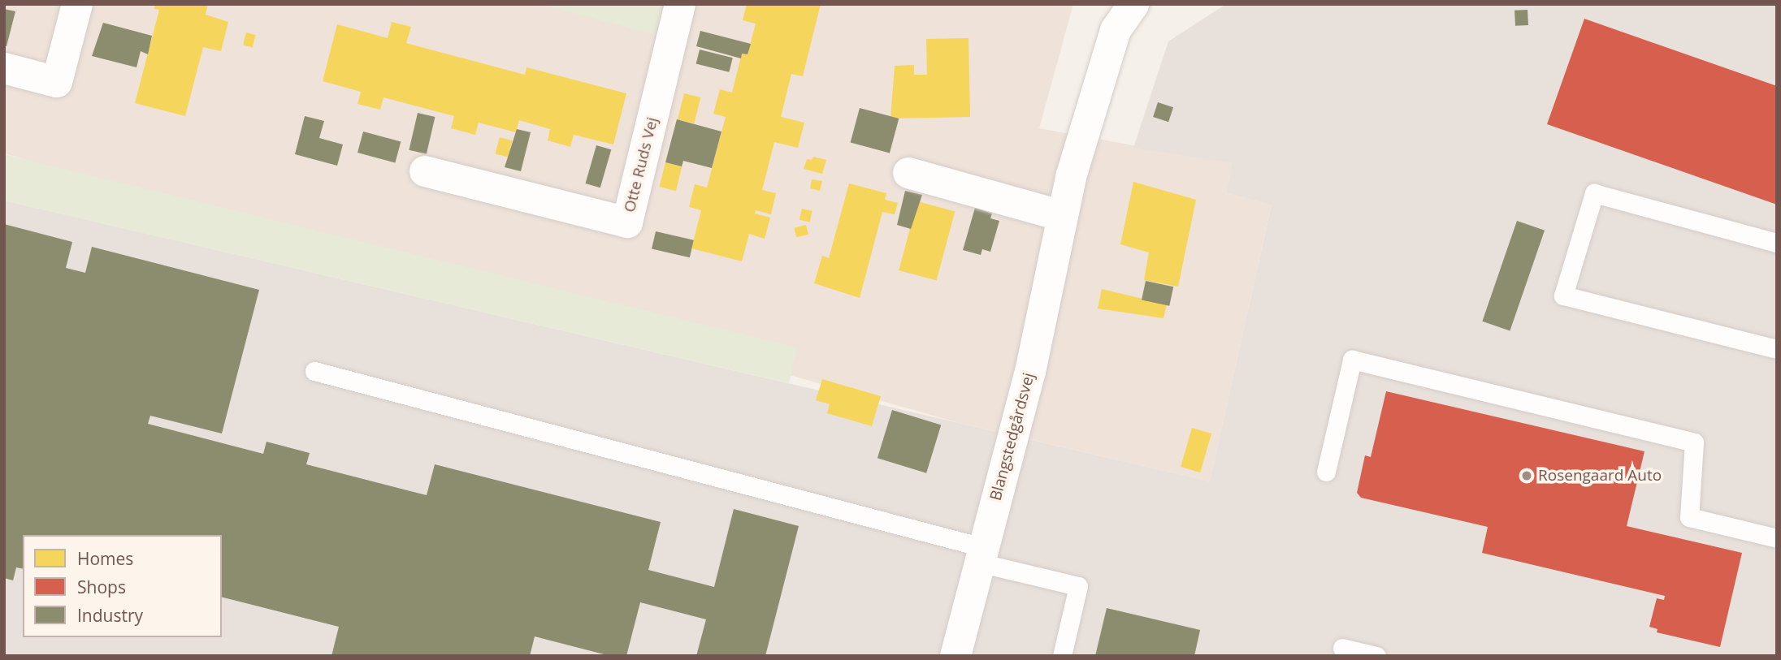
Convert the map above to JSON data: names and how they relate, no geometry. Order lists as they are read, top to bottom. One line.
{"streets":{"street":["Otte Ruds Vej","Blangstedgårdsvej"]},"places":["Rosengaard Auto"],"legend":["Homes","Shops","Industry"]}
